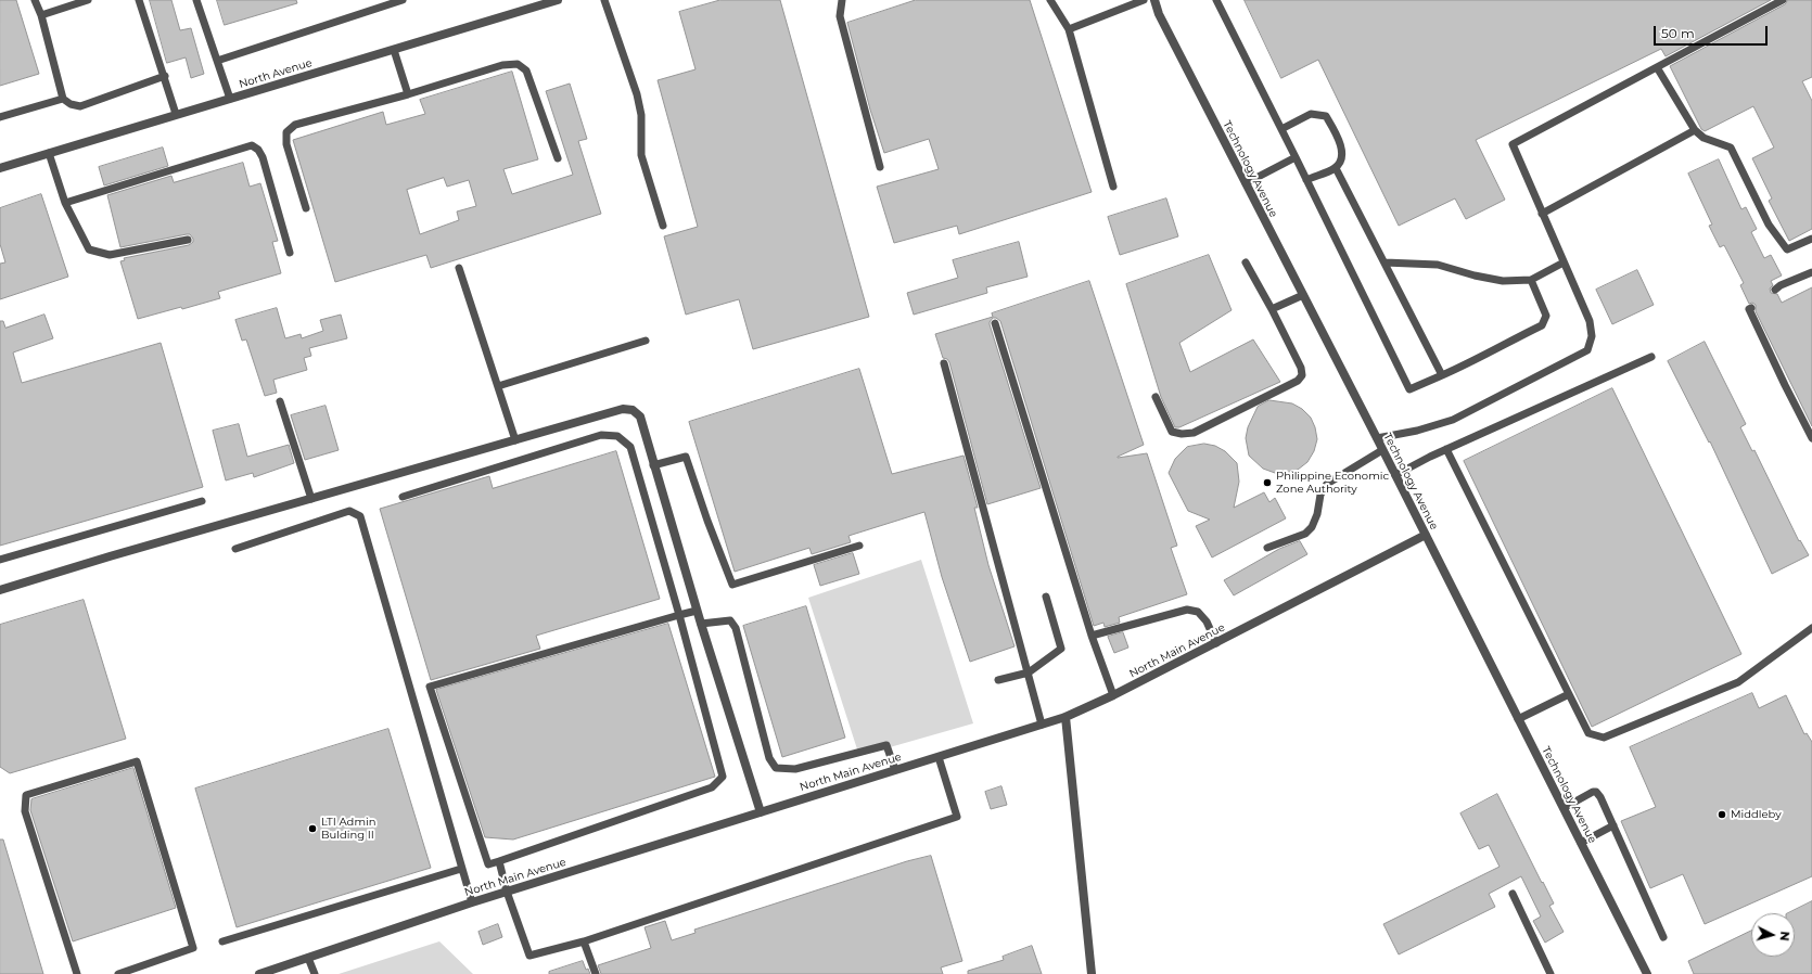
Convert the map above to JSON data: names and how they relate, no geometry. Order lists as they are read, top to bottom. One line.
{"streets":{"street":["North Avenue","Technology Avenue","North Main Avenue"]},"crossings":[["Technology Avenue","North Main Avenue"]],"places":["Philippine Economic Zone Authority","Middleby","LTI Admin Bulding II"],"scale_bar":"50 m","north":"right"}
